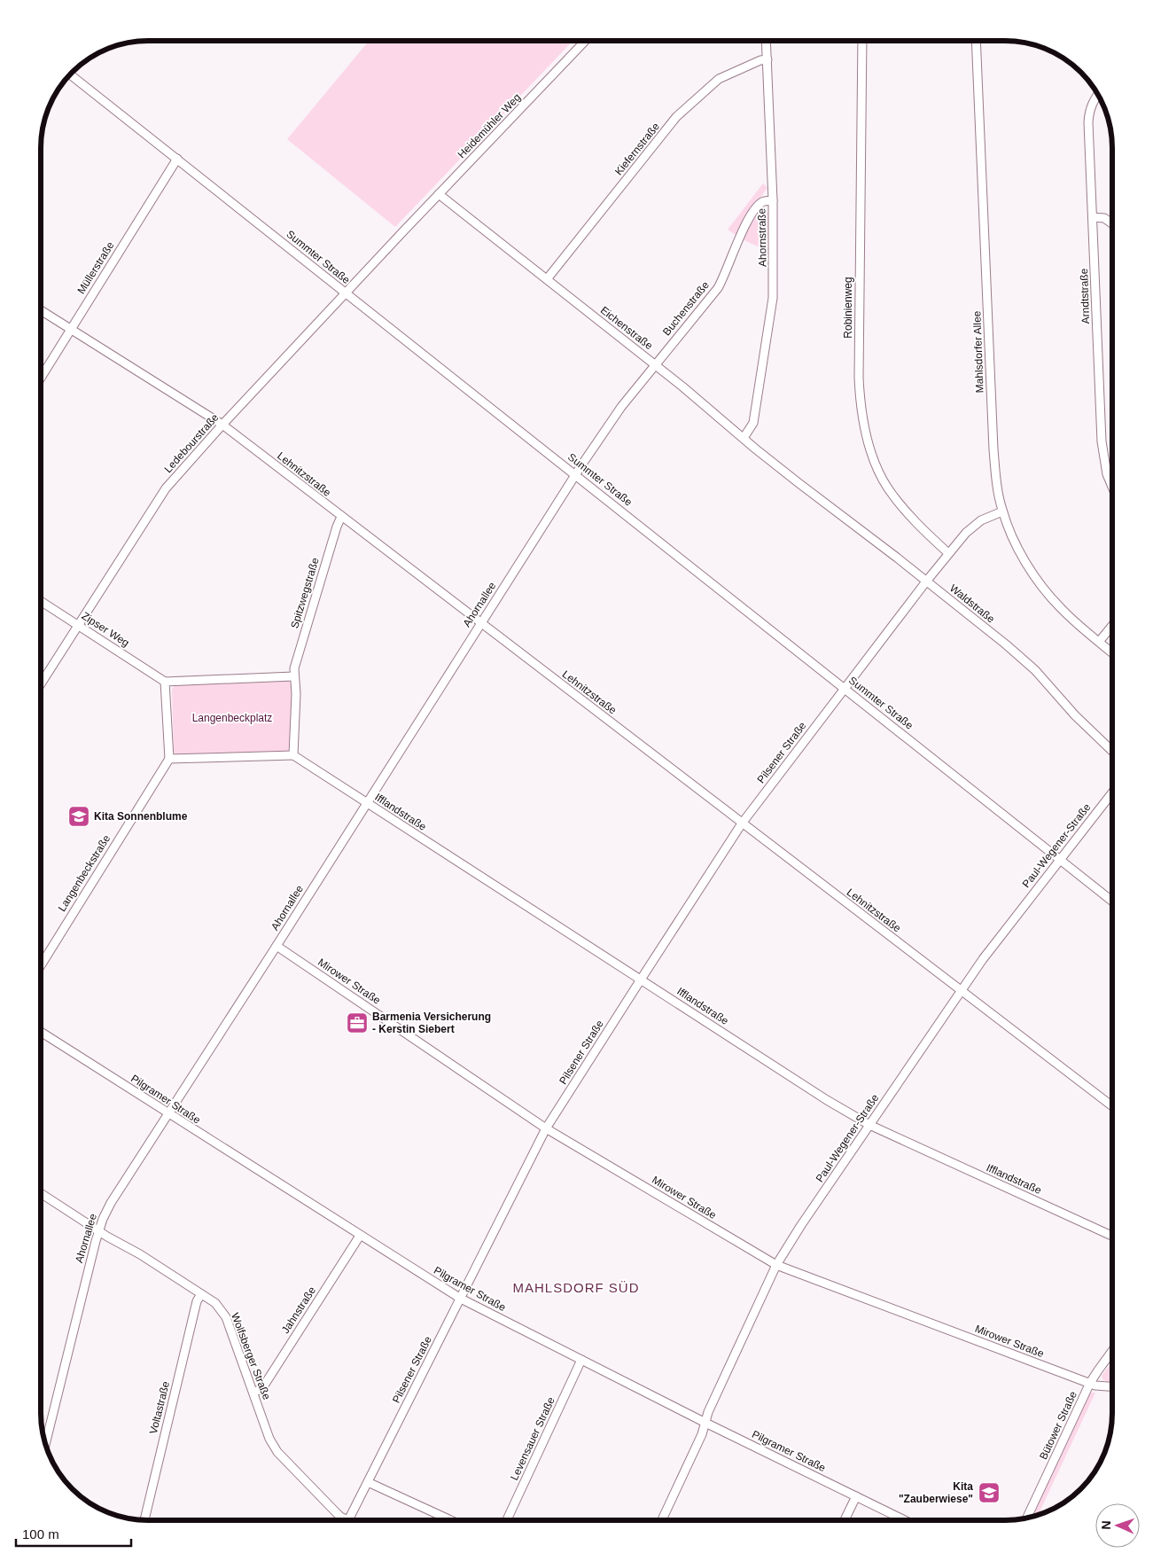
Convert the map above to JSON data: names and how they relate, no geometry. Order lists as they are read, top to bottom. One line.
{"streets":{"street":["Heidemühler Weg","Kiefernstraße","Ahornstraße","Summter Straße","Müllerstraße","Arndtstraße","Robinienweg","Buchenstraße","Eichenstraße","Mahlsdorfer Allee","Ledebourstraße","Lehnitzstraße","Spitzwegstraße","Waldstraße","Ahornallee","Zipser Weg","Pilsener Straße","Ifflandstraße","Paul-Wegener-Straße","Langenbeckstraße","Mirower Straße","Pilgramer Straße","Jahnstraße","Wolfsberger Straße","Voltastraße","Bütower Straße","Levensauer Straße"]},"crossings":[["Heidemühler Weg","Eichenstraße"],["Heidemühler Weg","Ledebourstraße"],["Kiefernstraße","Ahornstraße"],["Kiefernstraße","Eichenstraße"],["Ahornstraße","Buchenstraße"],["Ahornstraße","Eichenstraße"],["Summter Straße","Müllerstraße"],["Summter Straße","Ledebourstraße"],["Summter Straße","Ahornallee"],["Summter Straße","Pilsener Straße"],["Summter Straße","Paul-Wegener-Straße"],["Müllerstraße","Lehnitzstraße"],["Buchenstraße","Eichenstraße"],["Buchenstraße","Ahornallee"],["Eichenstraße","Waldstraße"],["Ledebourstraße","Lehnitzstraße"],["Ledebourstraße","Zipser Weg"],["Lehnitzstraße","Spitzwegstraße"],["Lehnitzstraße","Ahornallee"],["Lehnitzstraße","Pilsener Straße"],["Lehnitzstraße","Paul-Wegener-Straße"],["Waldstraße","Pilsener Straße"],["Ahornallee","Ifflandstraße"],["Ahornallee","Mirower Straße"],["Ahornallee","Pilgramer Straße"],["Ahornallee","Wolfsberger Straße"],["Pilsener Straße","Ifflandstraße"],["Pilsener Straße","Mirower Straße"],["Pilsener Straße","Pilgramer Straße"],["Ifflandstraße","Paul-Wegener-Straße"],["Paul-Wegener-Straße","Mirower Straße"],["Paul-Wegener-Straße","Pilgramer Straße"],["Mirower Straße","Bütower Straße"],["Pilgramer Straße","Jahnstraße"],["Pilgramer Straße","Levensauer Straße"],["Jahnstraße","Wolfsberger Straße"],["Wolfsberger Straße","Voltastraße"]],"districts":["MAHLSDORF SÜD"],"parks":["Langenbeckplatz"],"places":{"school or university":["Kita Sonnenblume","Kita \"Zauberwiese\""],"office":["Barmenia Versicherung - Kerstin Siebert"]},"scale_bar":"100 m","north":"left"}
